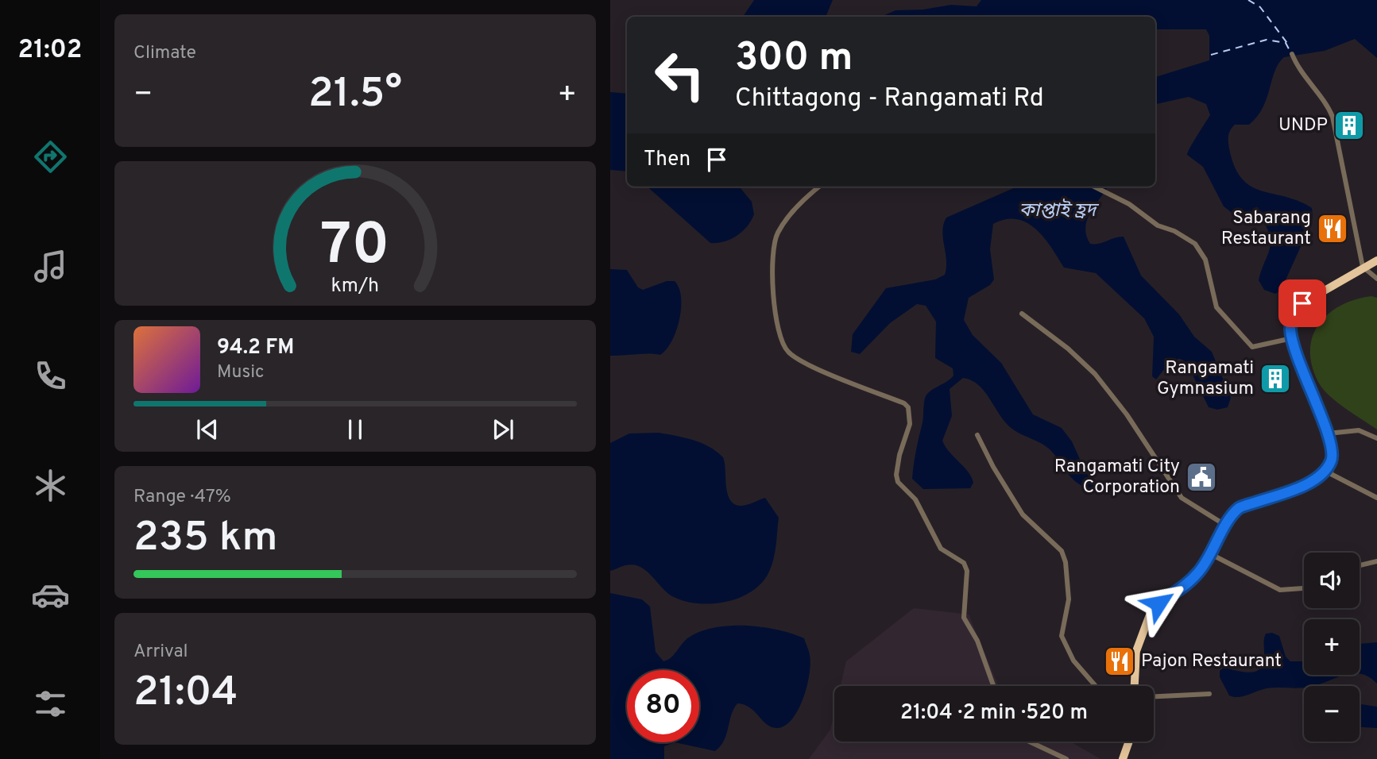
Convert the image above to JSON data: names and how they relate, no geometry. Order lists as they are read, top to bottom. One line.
{"water":["কাপ্তাই হ্রদ"],"places":{"building":["UNDP","Rangamati Gymnasium"],"restaurant":["Sabarang Restaurant","Pajon Restaurant"],"public building":["Rangamati City Corporation"]},"page":{"tabs":"21:02","tile":["Climate",["Range · 47%","235 km"],["Arrival","21:04"]],"turn":["300 m","Chittagong - Rangamati Rd"],"heat":["−","21.5°","+"],"then":"Then","song":["94.2 FM","Music"],"map_buttons":["+","−"],"limit":"80","trip":"21:04 · 2 min · 520 m","gauge":["70","km/h"]}}
